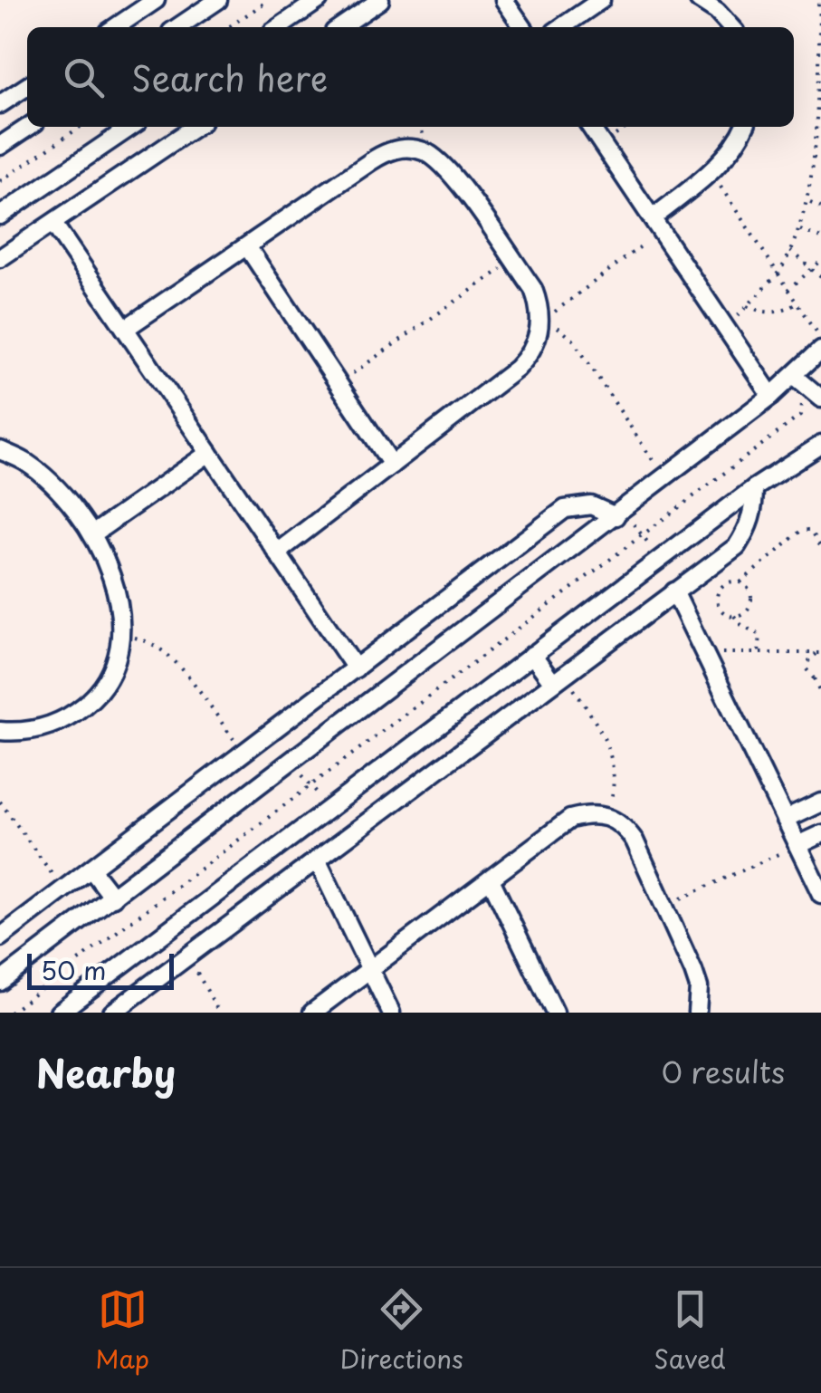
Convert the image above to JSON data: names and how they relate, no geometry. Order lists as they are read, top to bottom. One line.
{"scale_bar":"50 m","page":{"search":"Search here","scale":"50 m","heading":["Nearby","0 results"],"nav":["Map","Directions","Saved"]}}
